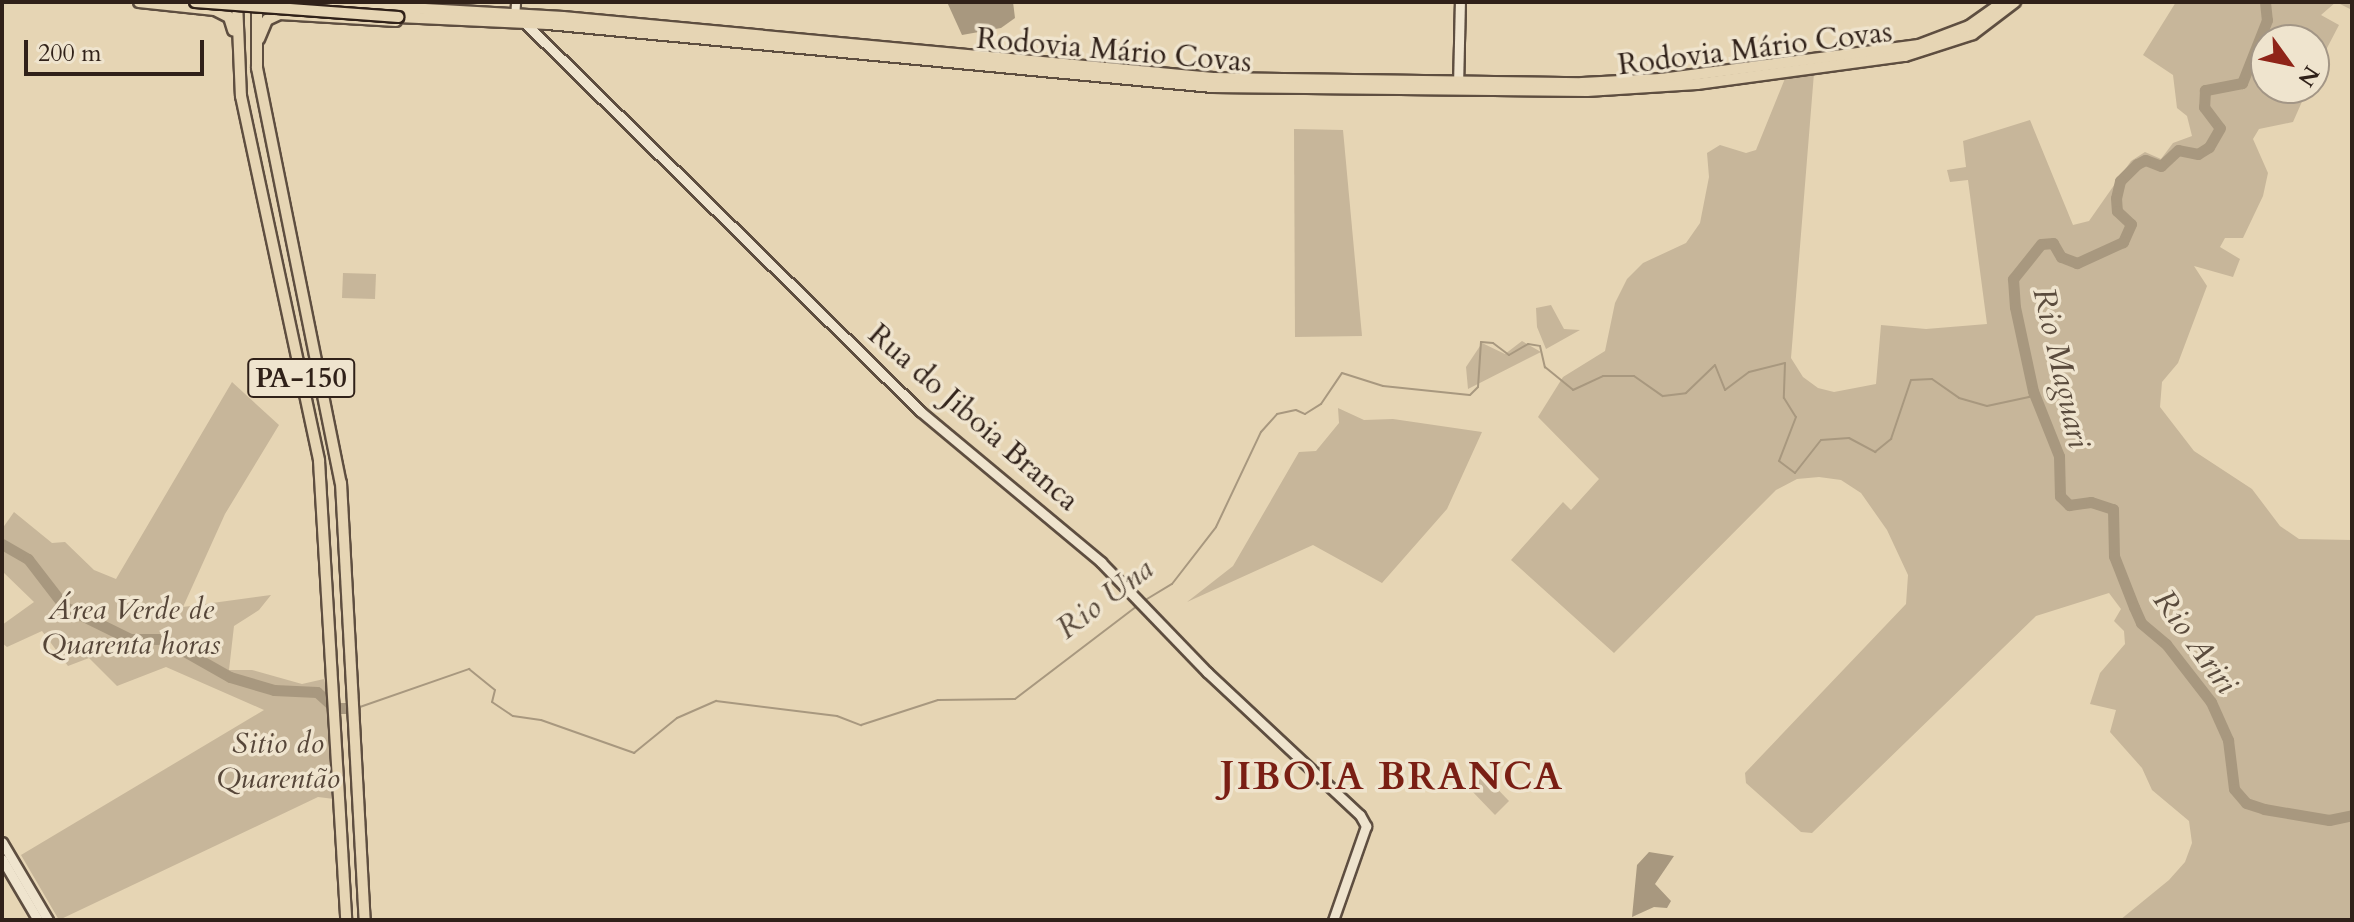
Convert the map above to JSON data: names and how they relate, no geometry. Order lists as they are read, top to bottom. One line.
{"streets":{"main road":["Rodovia Mário Covas","PA-150","Rua do Jiboia Branca"]},"crossings":[["Rodovia Mário Covas","Rua do Jiboia Branca"]],"districts":["JIBOIA BRANCA"],"water":["Rio Maguari","Rio Una","Rio Ariri"],"parks":["Área Verde de Quarenta horas","Sitio do Quarentão"],"scale_bar":"200 m","north":"bottom right"}
